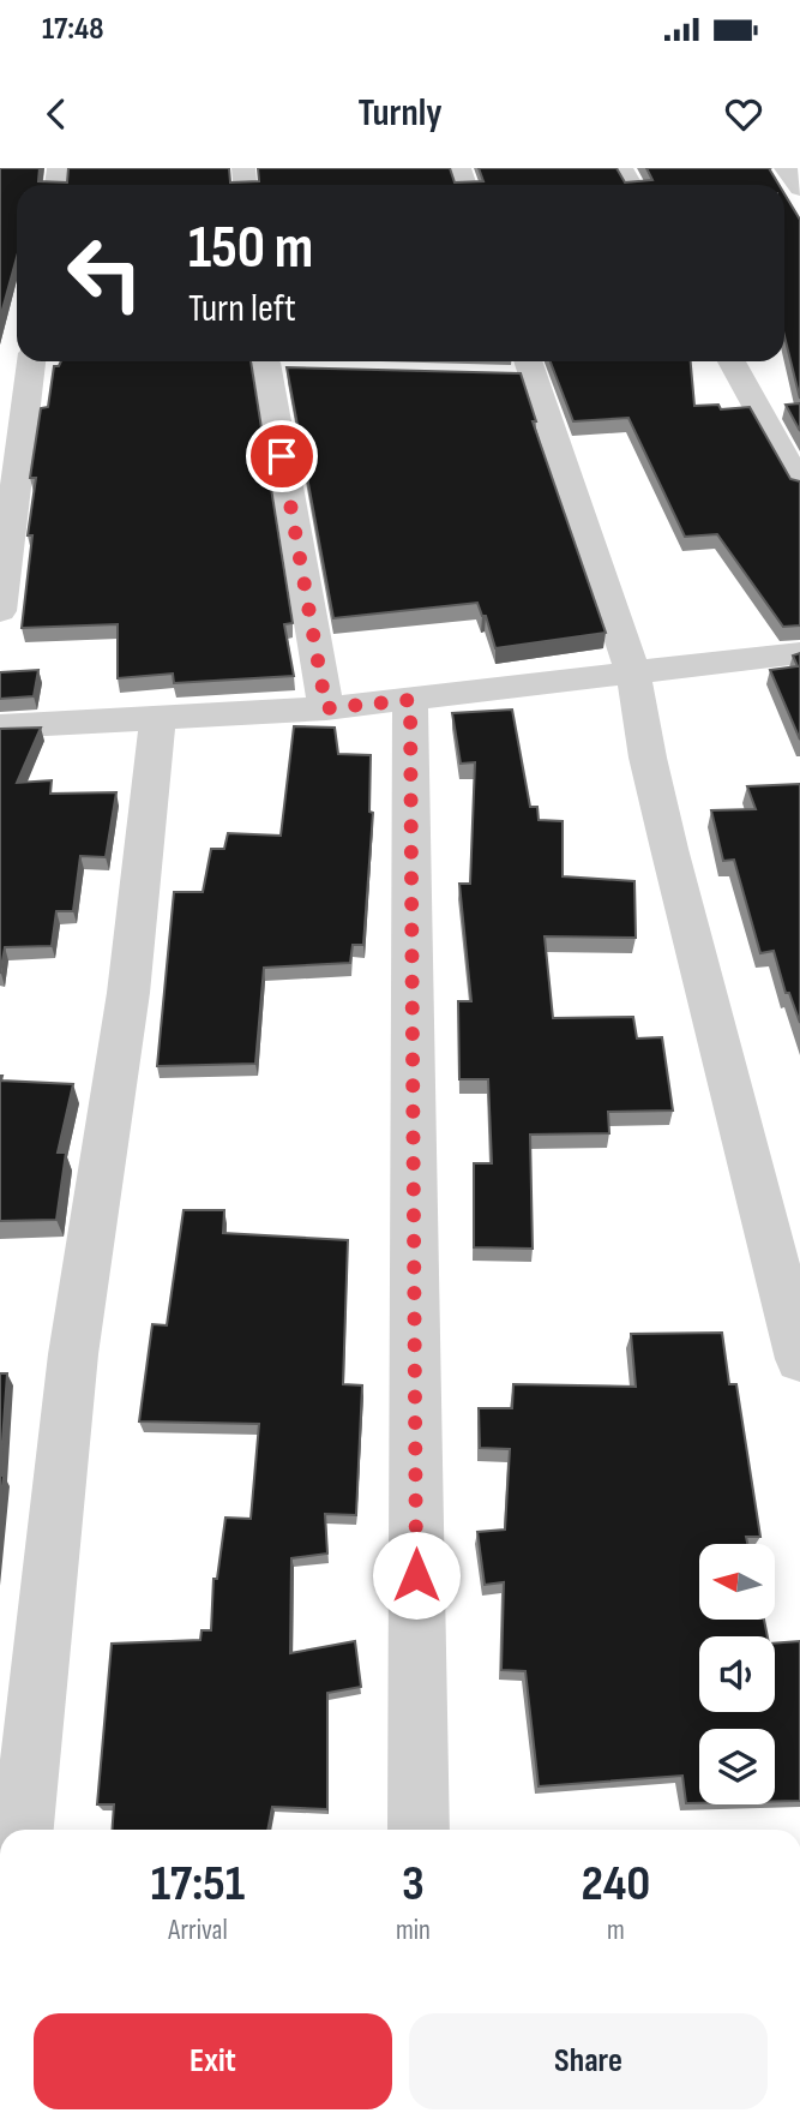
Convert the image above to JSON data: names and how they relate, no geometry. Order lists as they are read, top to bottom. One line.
{"north":"left","page":{"status":"17:48","header":"Turnly","turn":["150 m","Turn left"],"eta":["17:51","Arrival","3","min","240","m"],"buttons":["Exit","Share"]}}
